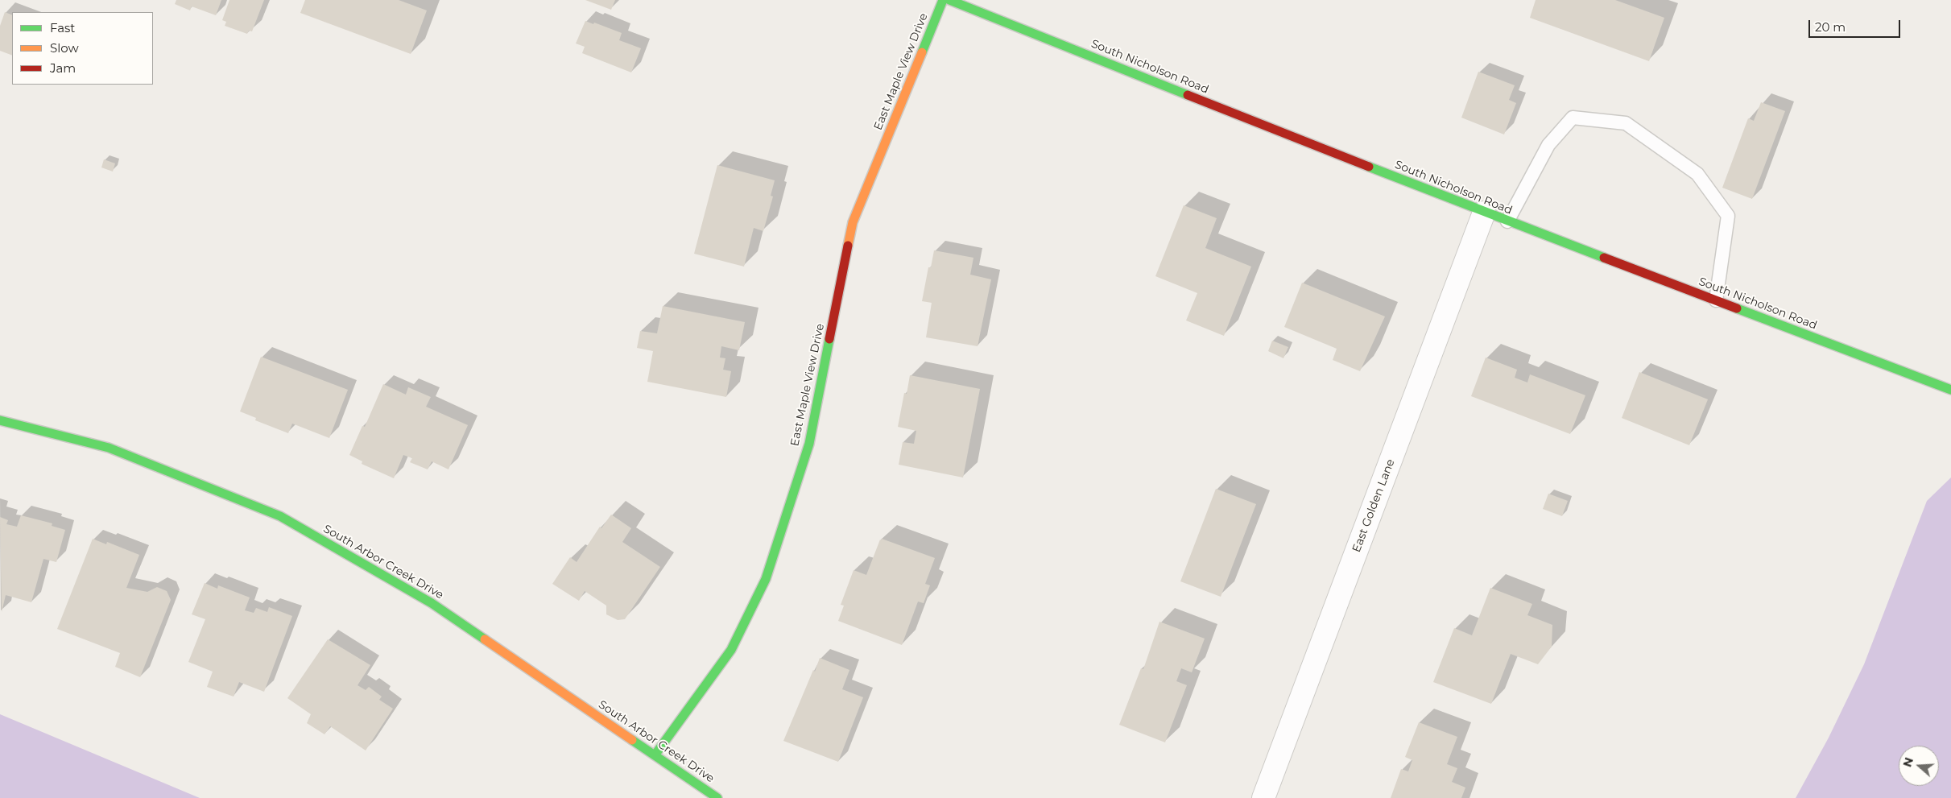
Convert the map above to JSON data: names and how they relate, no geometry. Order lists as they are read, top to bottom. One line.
{"streets":{"street":["South Nicholson Road","East Maple View Drive","East Golden Lane","South Arbor Creek Drive"]},"crossings":[["South Nicholson Road","East Golden Lane"],["East Maple View Drive","South Arbor Creek Drive"]],"legend":["Fast","Slow","Jam"],"scale_bar":"20 m","north":"left"}
